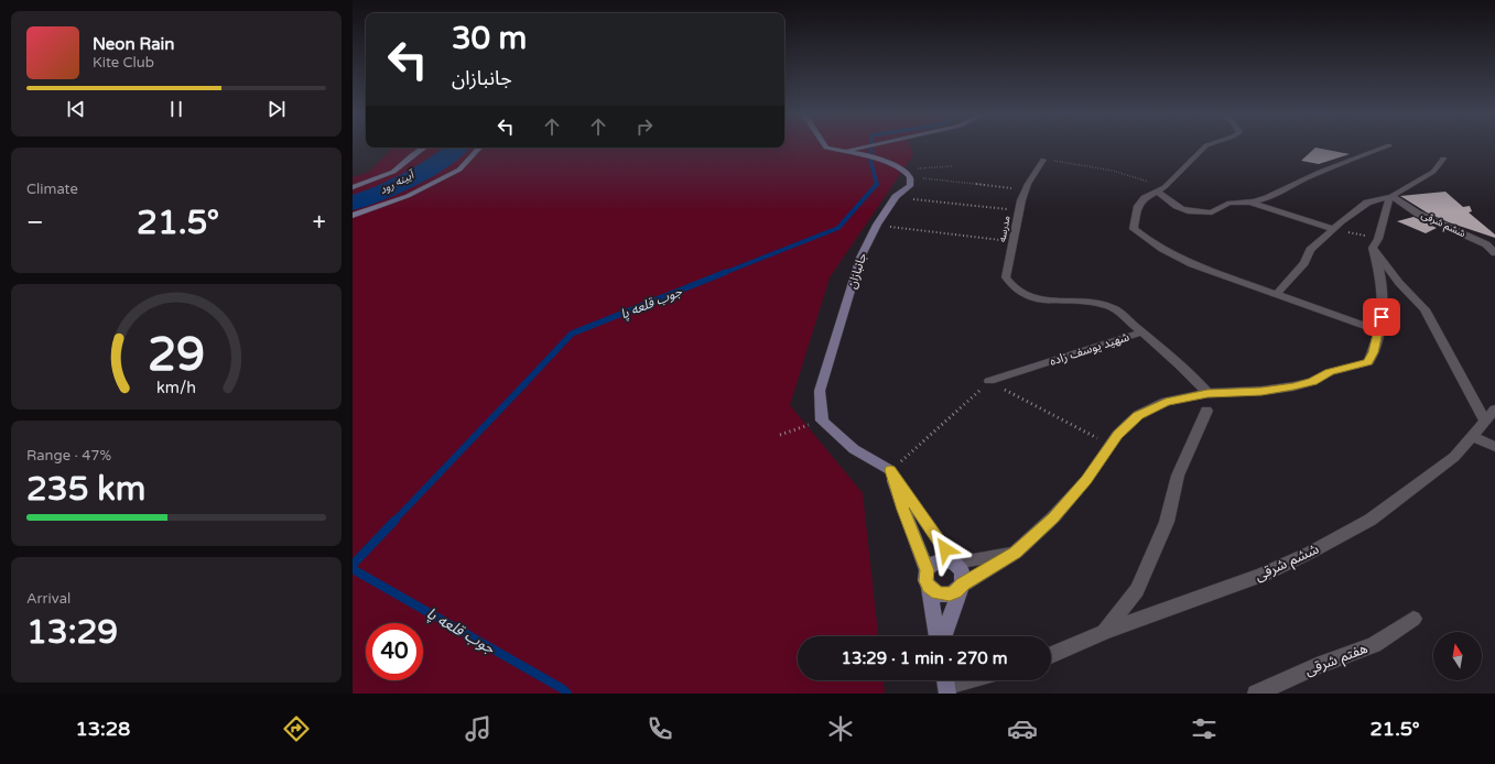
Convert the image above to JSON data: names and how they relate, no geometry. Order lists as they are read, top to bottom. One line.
{"streets":{"street":["ششم شرقی","مدرسه","جانبازان","شهید یوسف زاده","هفتم شرقی"]},"crossings":[["مدرسه","شهید یوسف زاده"]],"water":["آیینه رود","جوب قلعه پا"],"north":"top","page":{"turn":["30 m","جانبازان"],"song":["Neon Rain","Kite Club"],"tile":["Climate",["Range · 47%","235 km"],["Arrival","13:29"]],"heat":["−","21.5°","+"],"limit":"40","trip":"13:29 · 1 min · 270 m","tabs":["13:28","21.5°"],"gauge":["29","km/h"]}}
